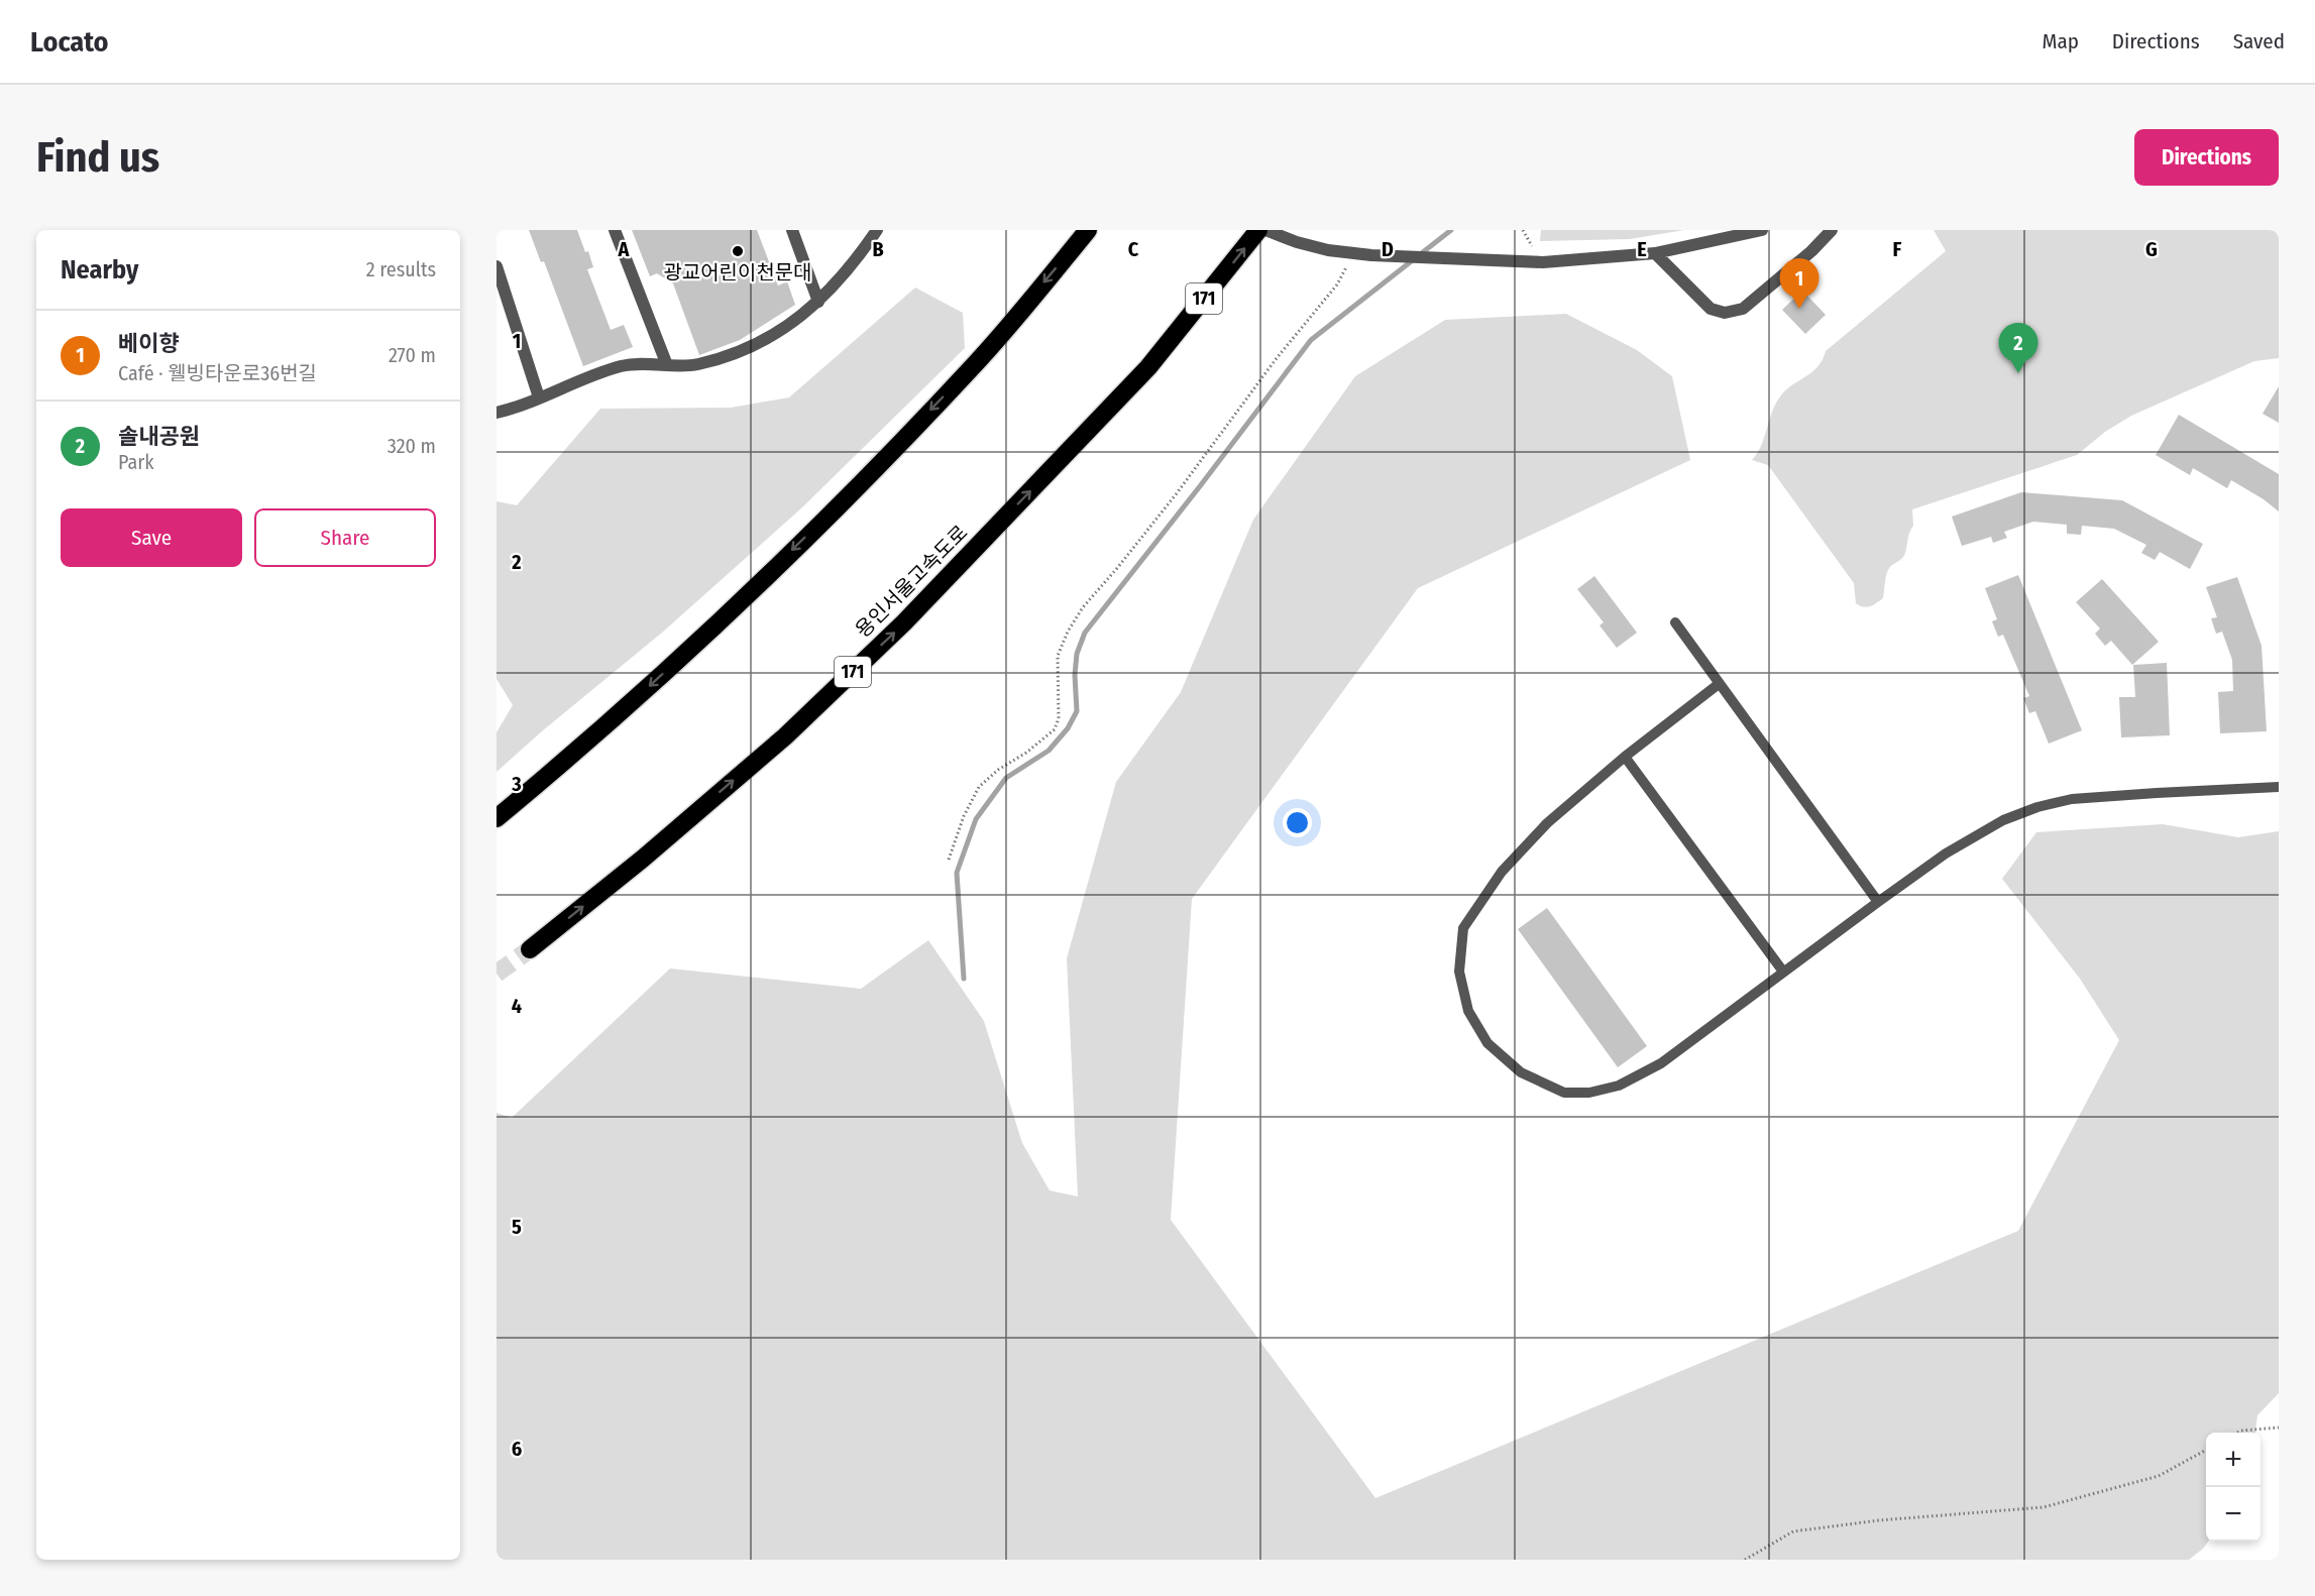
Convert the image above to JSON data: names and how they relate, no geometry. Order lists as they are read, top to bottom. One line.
{"streets":{"highway":["171","용인서울고속도로"]},"places":["광교어린이천문대"],"page":{"header":"Locato","nav":["Map","Directions","Saved"],"buttons":["Directions",["Save","Share"]],"title":"Find us","heading":["Nearby","2 results"],"pins":["1","2"],"list":[{"mark":"1","name":"베이향","note":"Café · 웰빙타운로36번길","value":"270 m"},{"mark":"2","name":"솔내공원","note":"Park","value":"320 m"}],"map_buttons":["+","−"]},"grid":{"columns":["A","B","C","D","E","F","G"],"rows":["1","2","3","4","5","6"]}}
